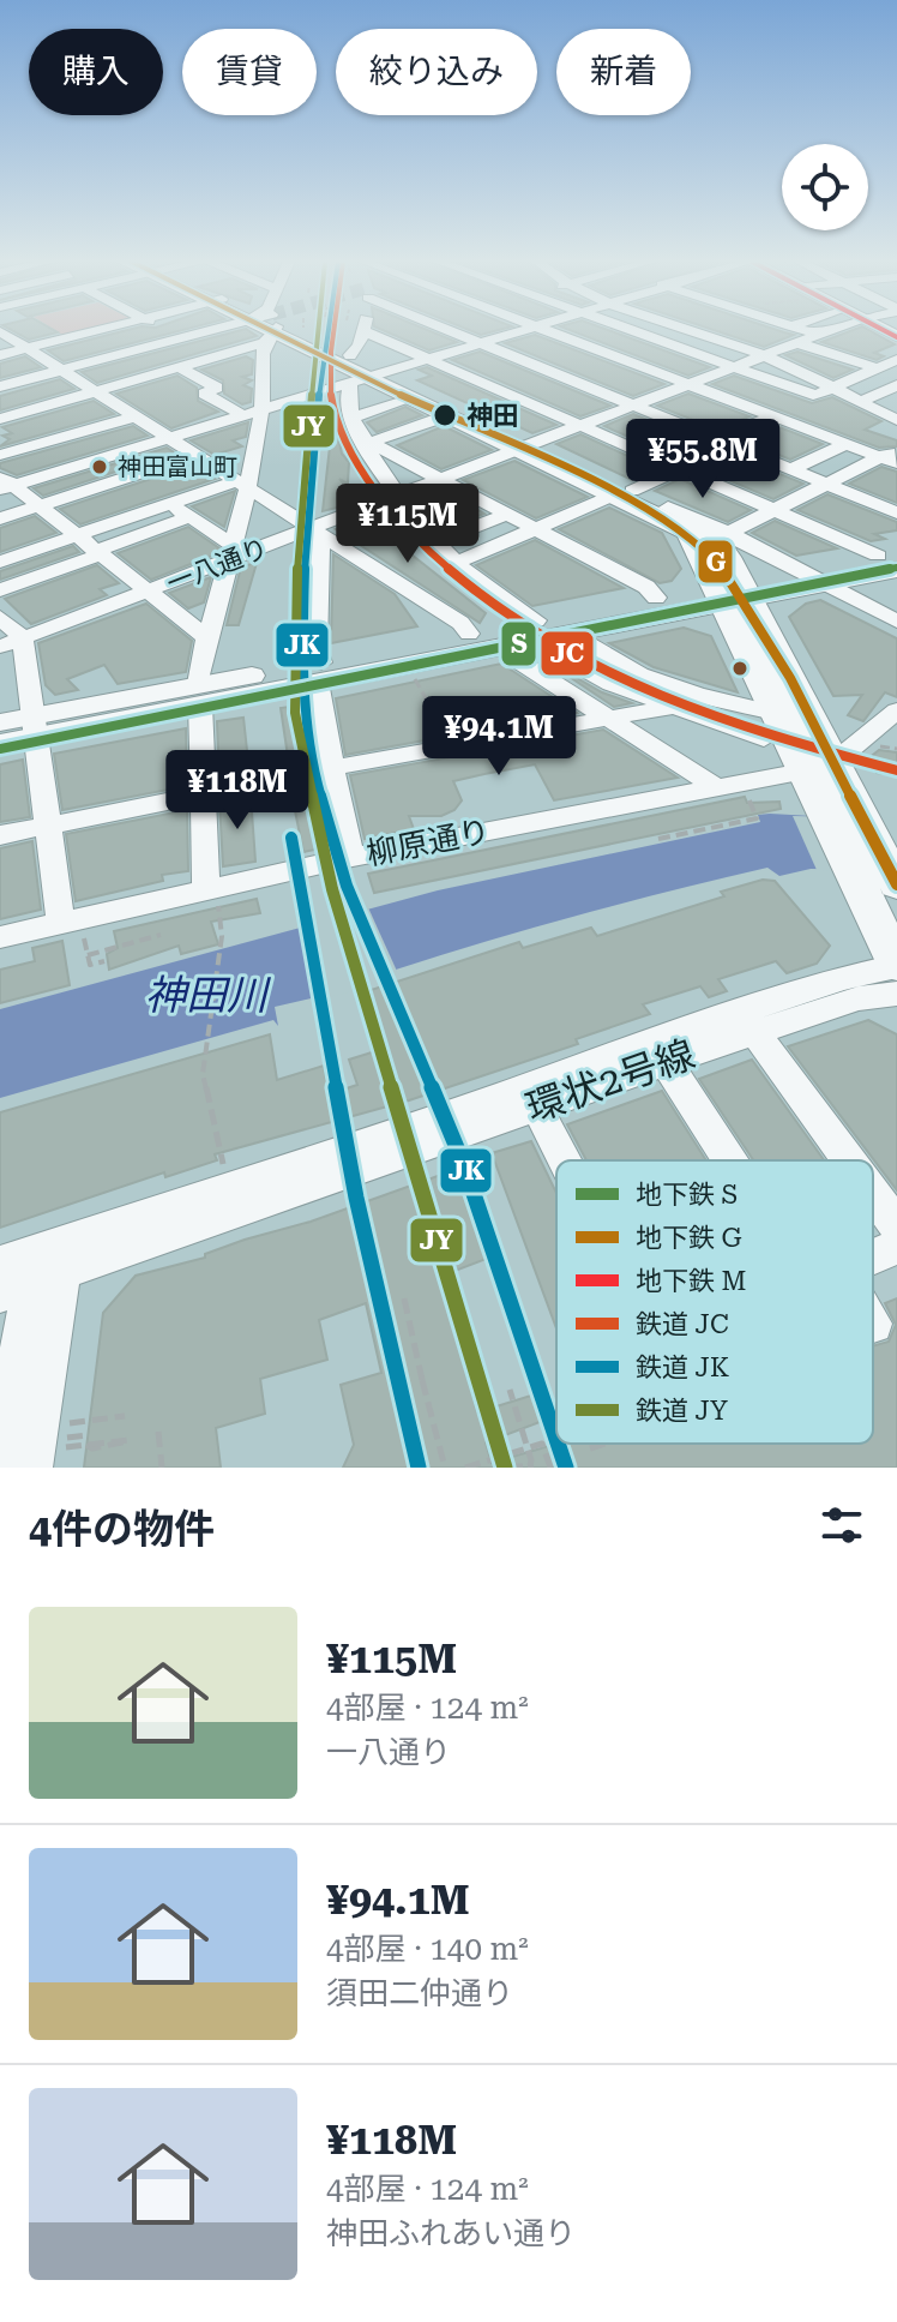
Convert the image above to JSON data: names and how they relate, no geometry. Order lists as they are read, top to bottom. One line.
{"streets":{"street":["一八通り","柳原通り","環状2号線"]},"water":["神田川"],"places":["神田","神田富山町"],"lines":["metro line G","metro line M","rail line JC","rail line JK","rail line JY","metro line S"],"legend":["地下鉄 S","地下鉄 G","地下鉄 M","鉄道 JC","鉄道 JK","鉄道 JY"],"page":{"chip":["購入","賃貸","絞り込み","新着"],"price":["¥55.8M","¥115M","¥94.1M","¥118M"],"heading":"4件の物件","list":[{"name":"¥115M","note":"4部屋 · 124 m² · 一八通り"},{"name":"¥94.1M","note":"4部屋 · 140 m² · 須田二仲通り"},{"name":"¥118M","note":"4部屋 · 124 m² · 神田ふれあい通り"}]}}
